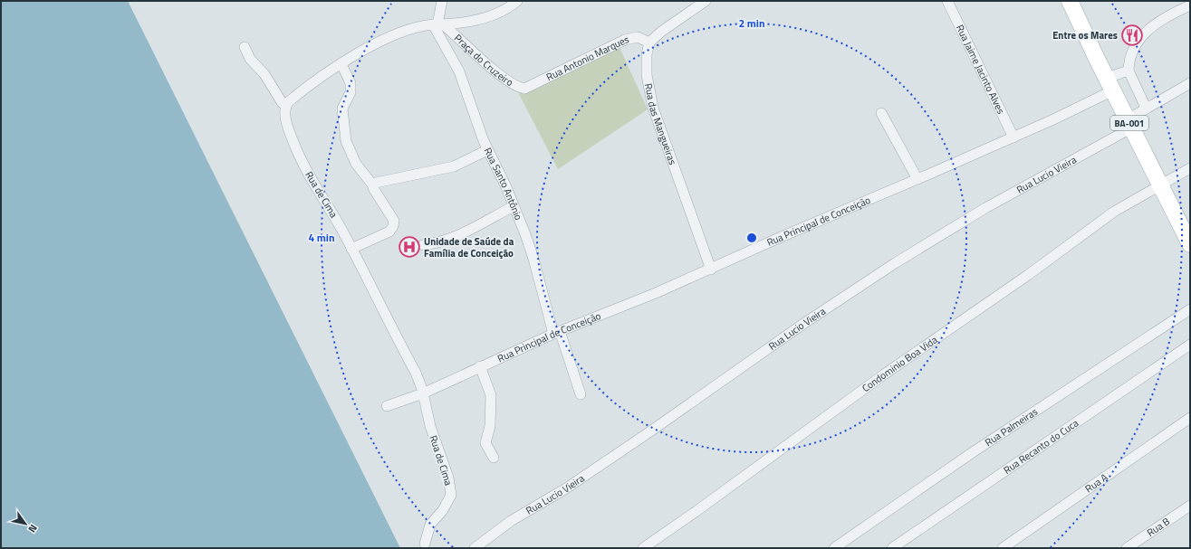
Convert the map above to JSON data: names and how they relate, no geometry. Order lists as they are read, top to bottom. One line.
{"streets":{"main road":["BA-001"],"street":["Praça do Cruzeiro","Rua Antonio Marques","Rua Jaime Jacinto Alves","Rua das Mangueiras","Rua Lucio Vieira","Rua Santo Antônio","Rua de Cima","Rua Principal de Conceição","Condominio Boa Vida","Rua Palmeiras","Rua Recanto do Cuca","Rua A","Rua B"]},"crossings":[["Praça do Cruzeiro","Rua Antonio Marques"],["Praça do Cruzeiro","Rua Santo Antônio"],["Rua Antonio Marques","Rua das Mangueiras"],["Rua Jaime Jacinto Alves","Rua Principal de Conceição"],["BA-001","Rua Lucio Vieira"],["BA-001","Rua Principal de Conceição"],["BA-001","Condominio Boa Vida"],["Rua das Mangueiras","Rua Principal de Conceição"],["Rua Santo Antônio","Rua Principal de Conceição"],["Rua de Cima","Rua Principal de Conceição"]],"places":{"restaurant":["Entre os Mares"],"hospital":["Unidade de Saúde da Família de Conceição"]},"north":"bottom right","rings":["2 min","4 min"]}
